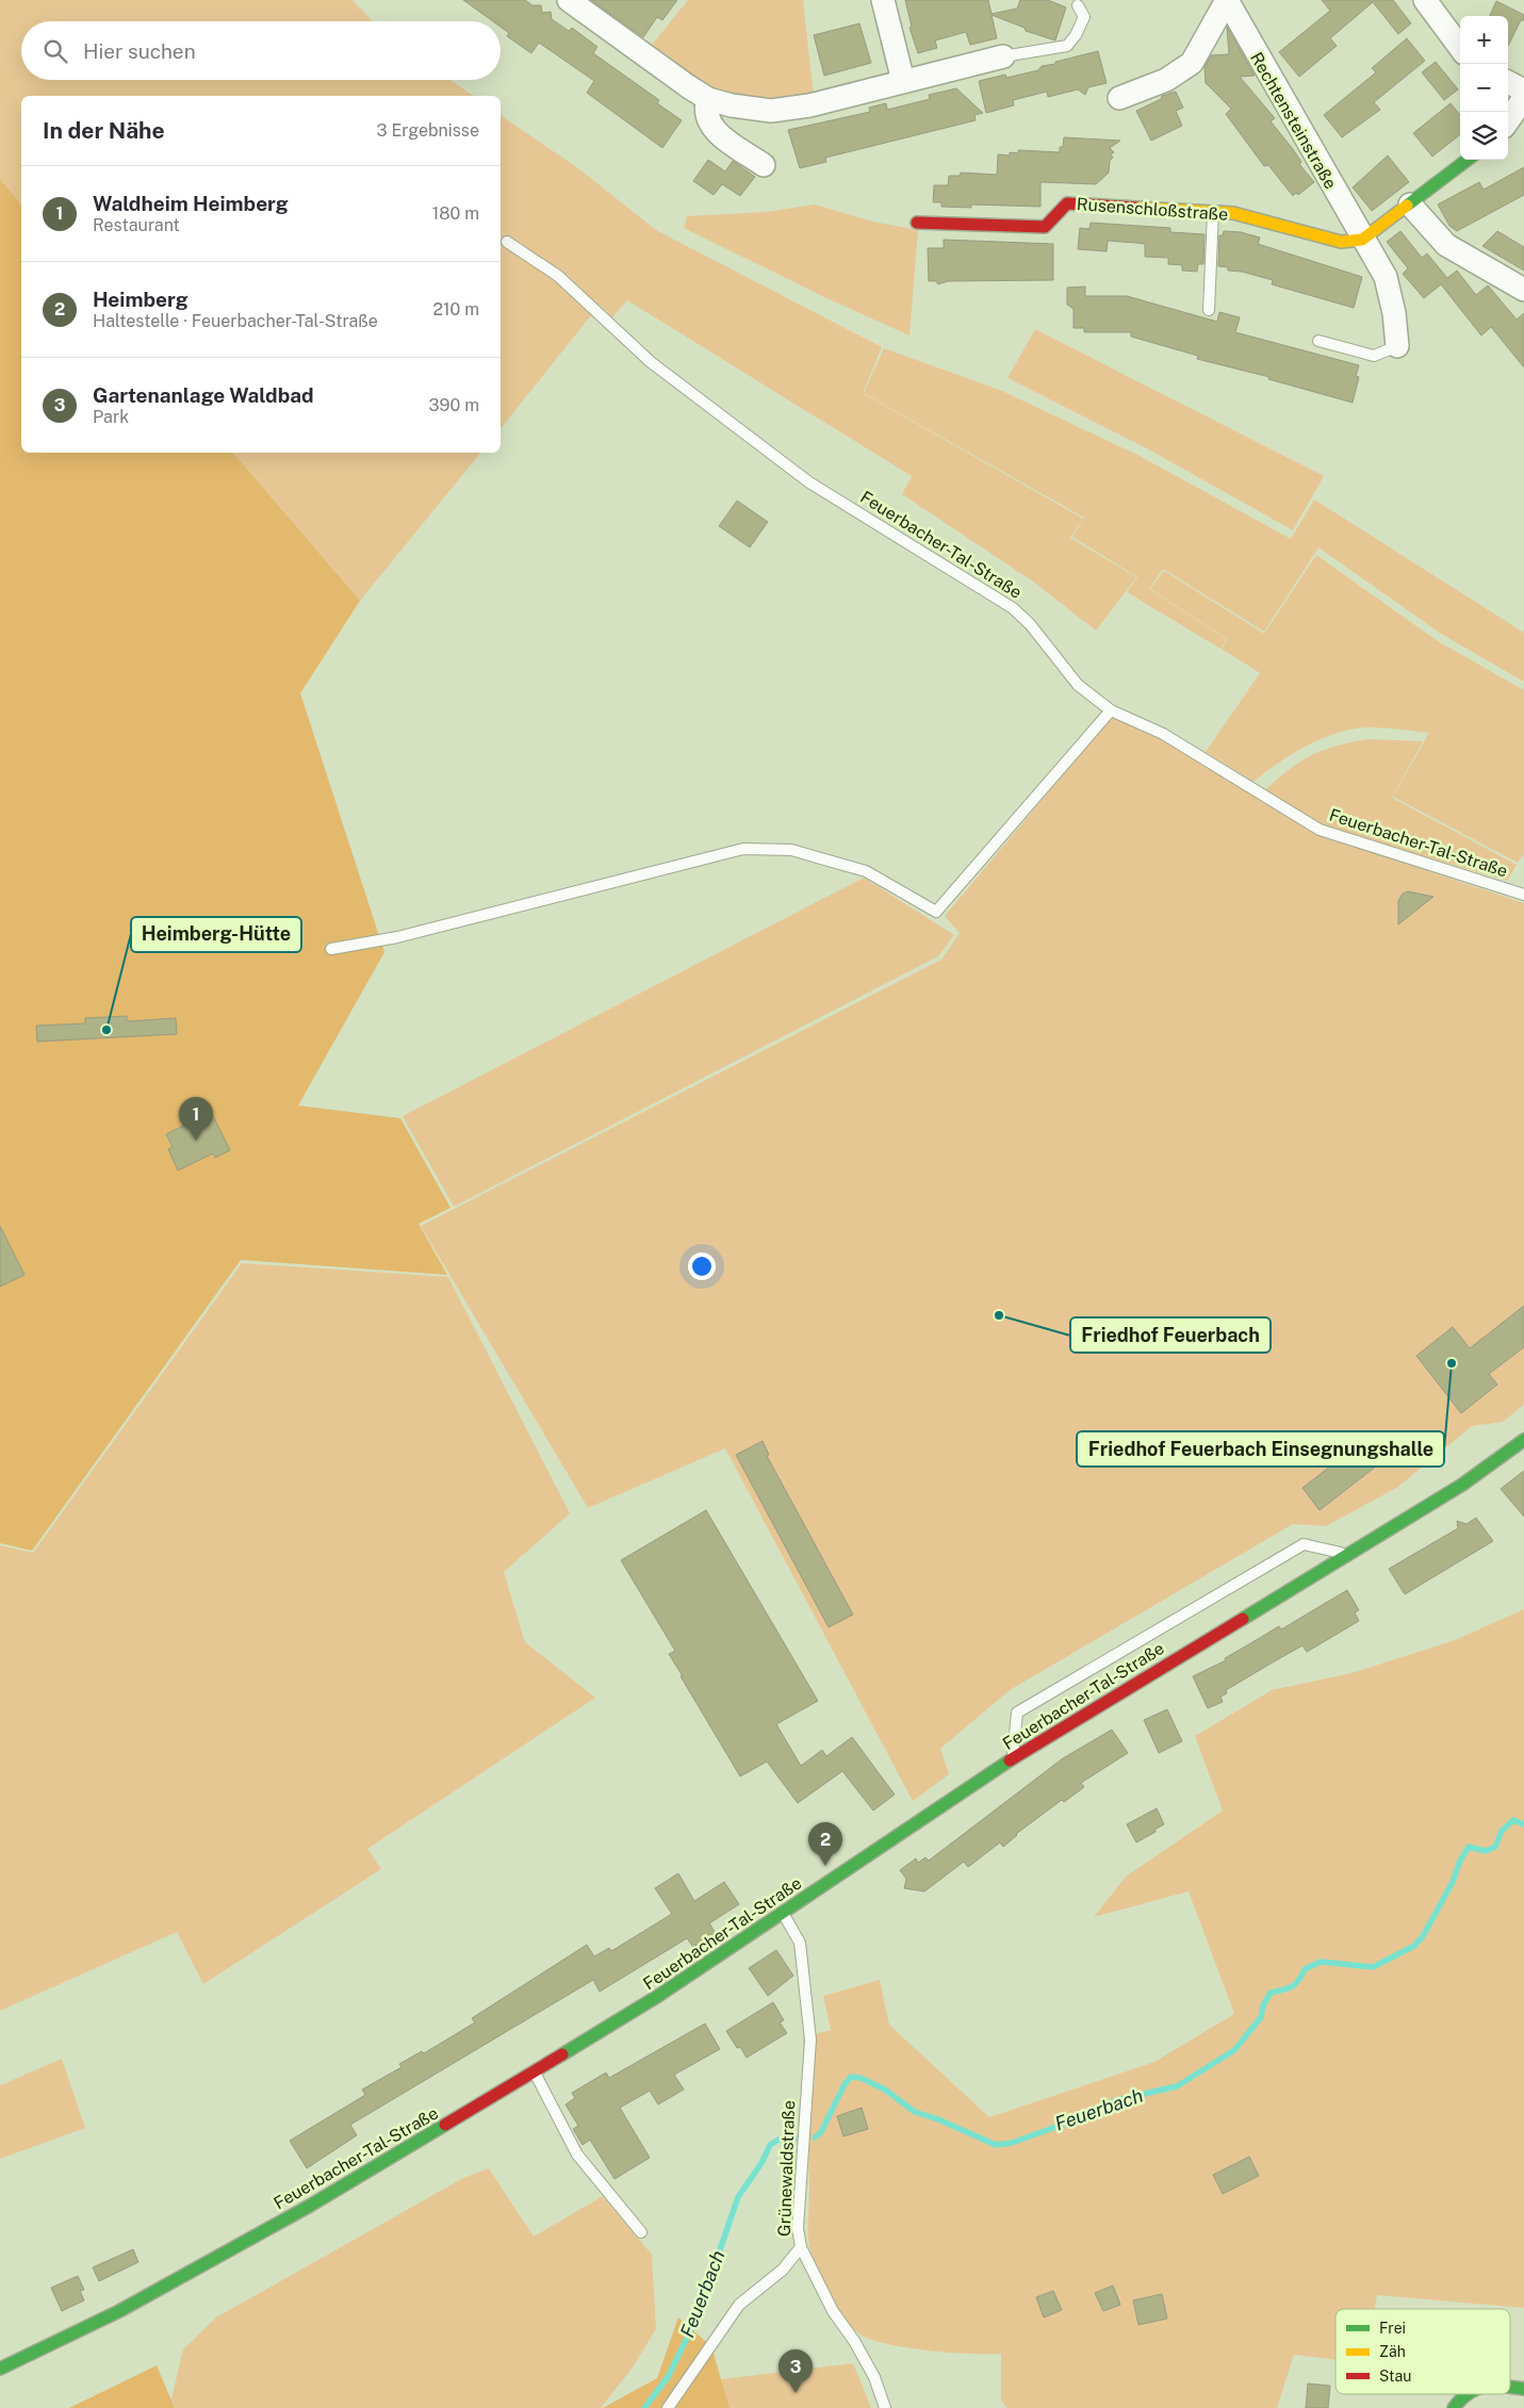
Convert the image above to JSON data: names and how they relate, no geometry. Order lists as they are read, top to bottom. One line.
{"streets":{"main road":["Rusenschloßstraße","Feuerbacher-Tal-Straße"],"street":["Rechtensteinstraße"],"lane":["Grünewaldstraße"]},"crossings":[["Rechtensteinstraße","Rusenschloßstraße"],["Feuerbacher-Tal-Straße","Grünewaldstraße"]],"water":["Feuerbach"],"places":["Heimberg-Hütte","Friedhof Feuerbach","Friedhof Feuerbach Einsegnungshalle"],"legend":["Frei","Zäh","Stau"],"page":{"map_buttons":["+","−"],"search":"Hier suchen","heading":["In der Nähe","3 Ergebnisse"],"list":[{"mark":"1","name":"Waldheim Heimberg","note":"Restaurant","value":"180 m"},{"mark":"2","name":"Heimberg","note":"Haltestelle · Feuerbacher-Tal-Straße","value":"210 m"},{"mark":"3","name":"Gartenanlage Waldbad","note":"Park","value":"390 m"}],"pins":["1","2","3"]}}
